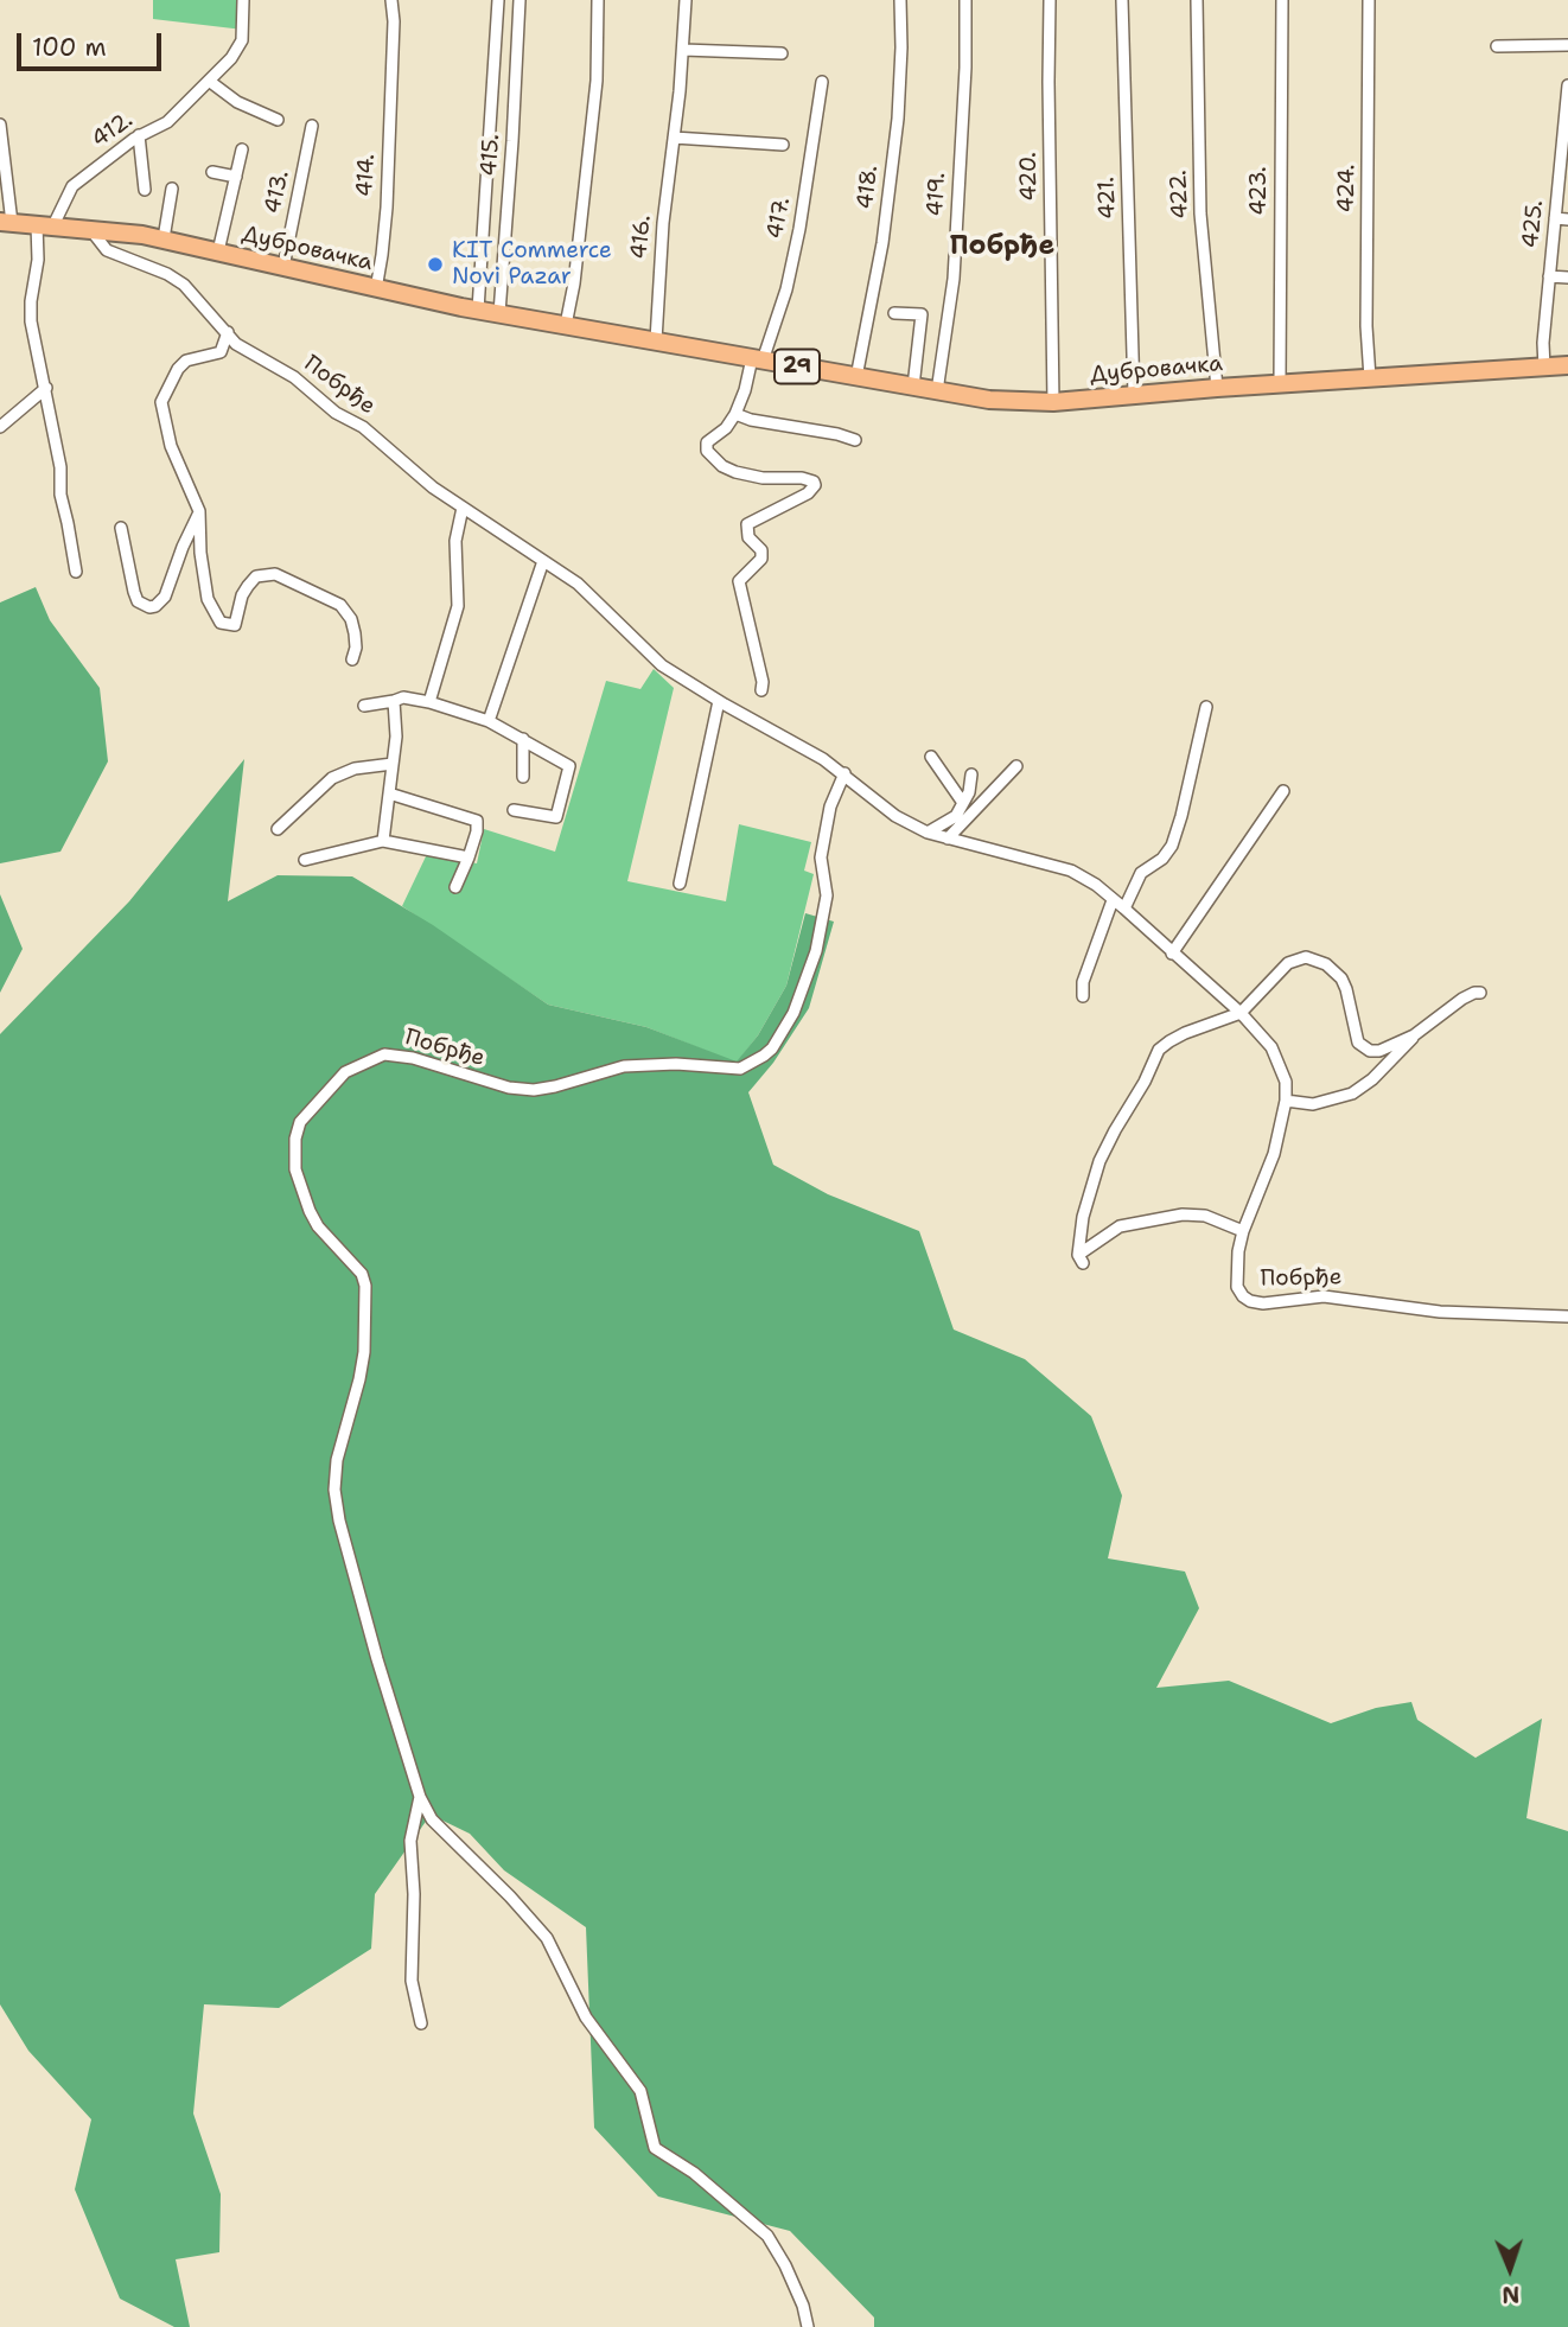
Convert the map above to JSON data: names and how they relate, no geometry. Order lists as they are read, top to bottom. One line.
{"streets":{"main road":["Дубровачка","29"],"street":["412.","415.","414.","420.","418.","424.","423.","413.","419.","422.","421.","417.","425.","416.","Побрђе"]},"crossings":[["412.","Дубровачка"],["412.","29"],["415.","Дубровачка"],["414.","Дубровачка"],["420.","Дубровачка"],["418.","Дубровачка"],["424.","Дубровачка"],["423.","Дубровачка"],["413.","Дубровачка"],["419.","Дубровачка"],["422.","Дубровачка"],["421.","Дубровачка"],["417.","Дубровачка"],["425.","Дубровачка"],["416.","Дубровачка"],["Дубровачка","29"],["Дубровачка","Побрђе"]],"districts":["Побрђе"],"places":["KIT Commerce Novi Pazar"],"scale_bar":"100 m","north":"bottom"}
